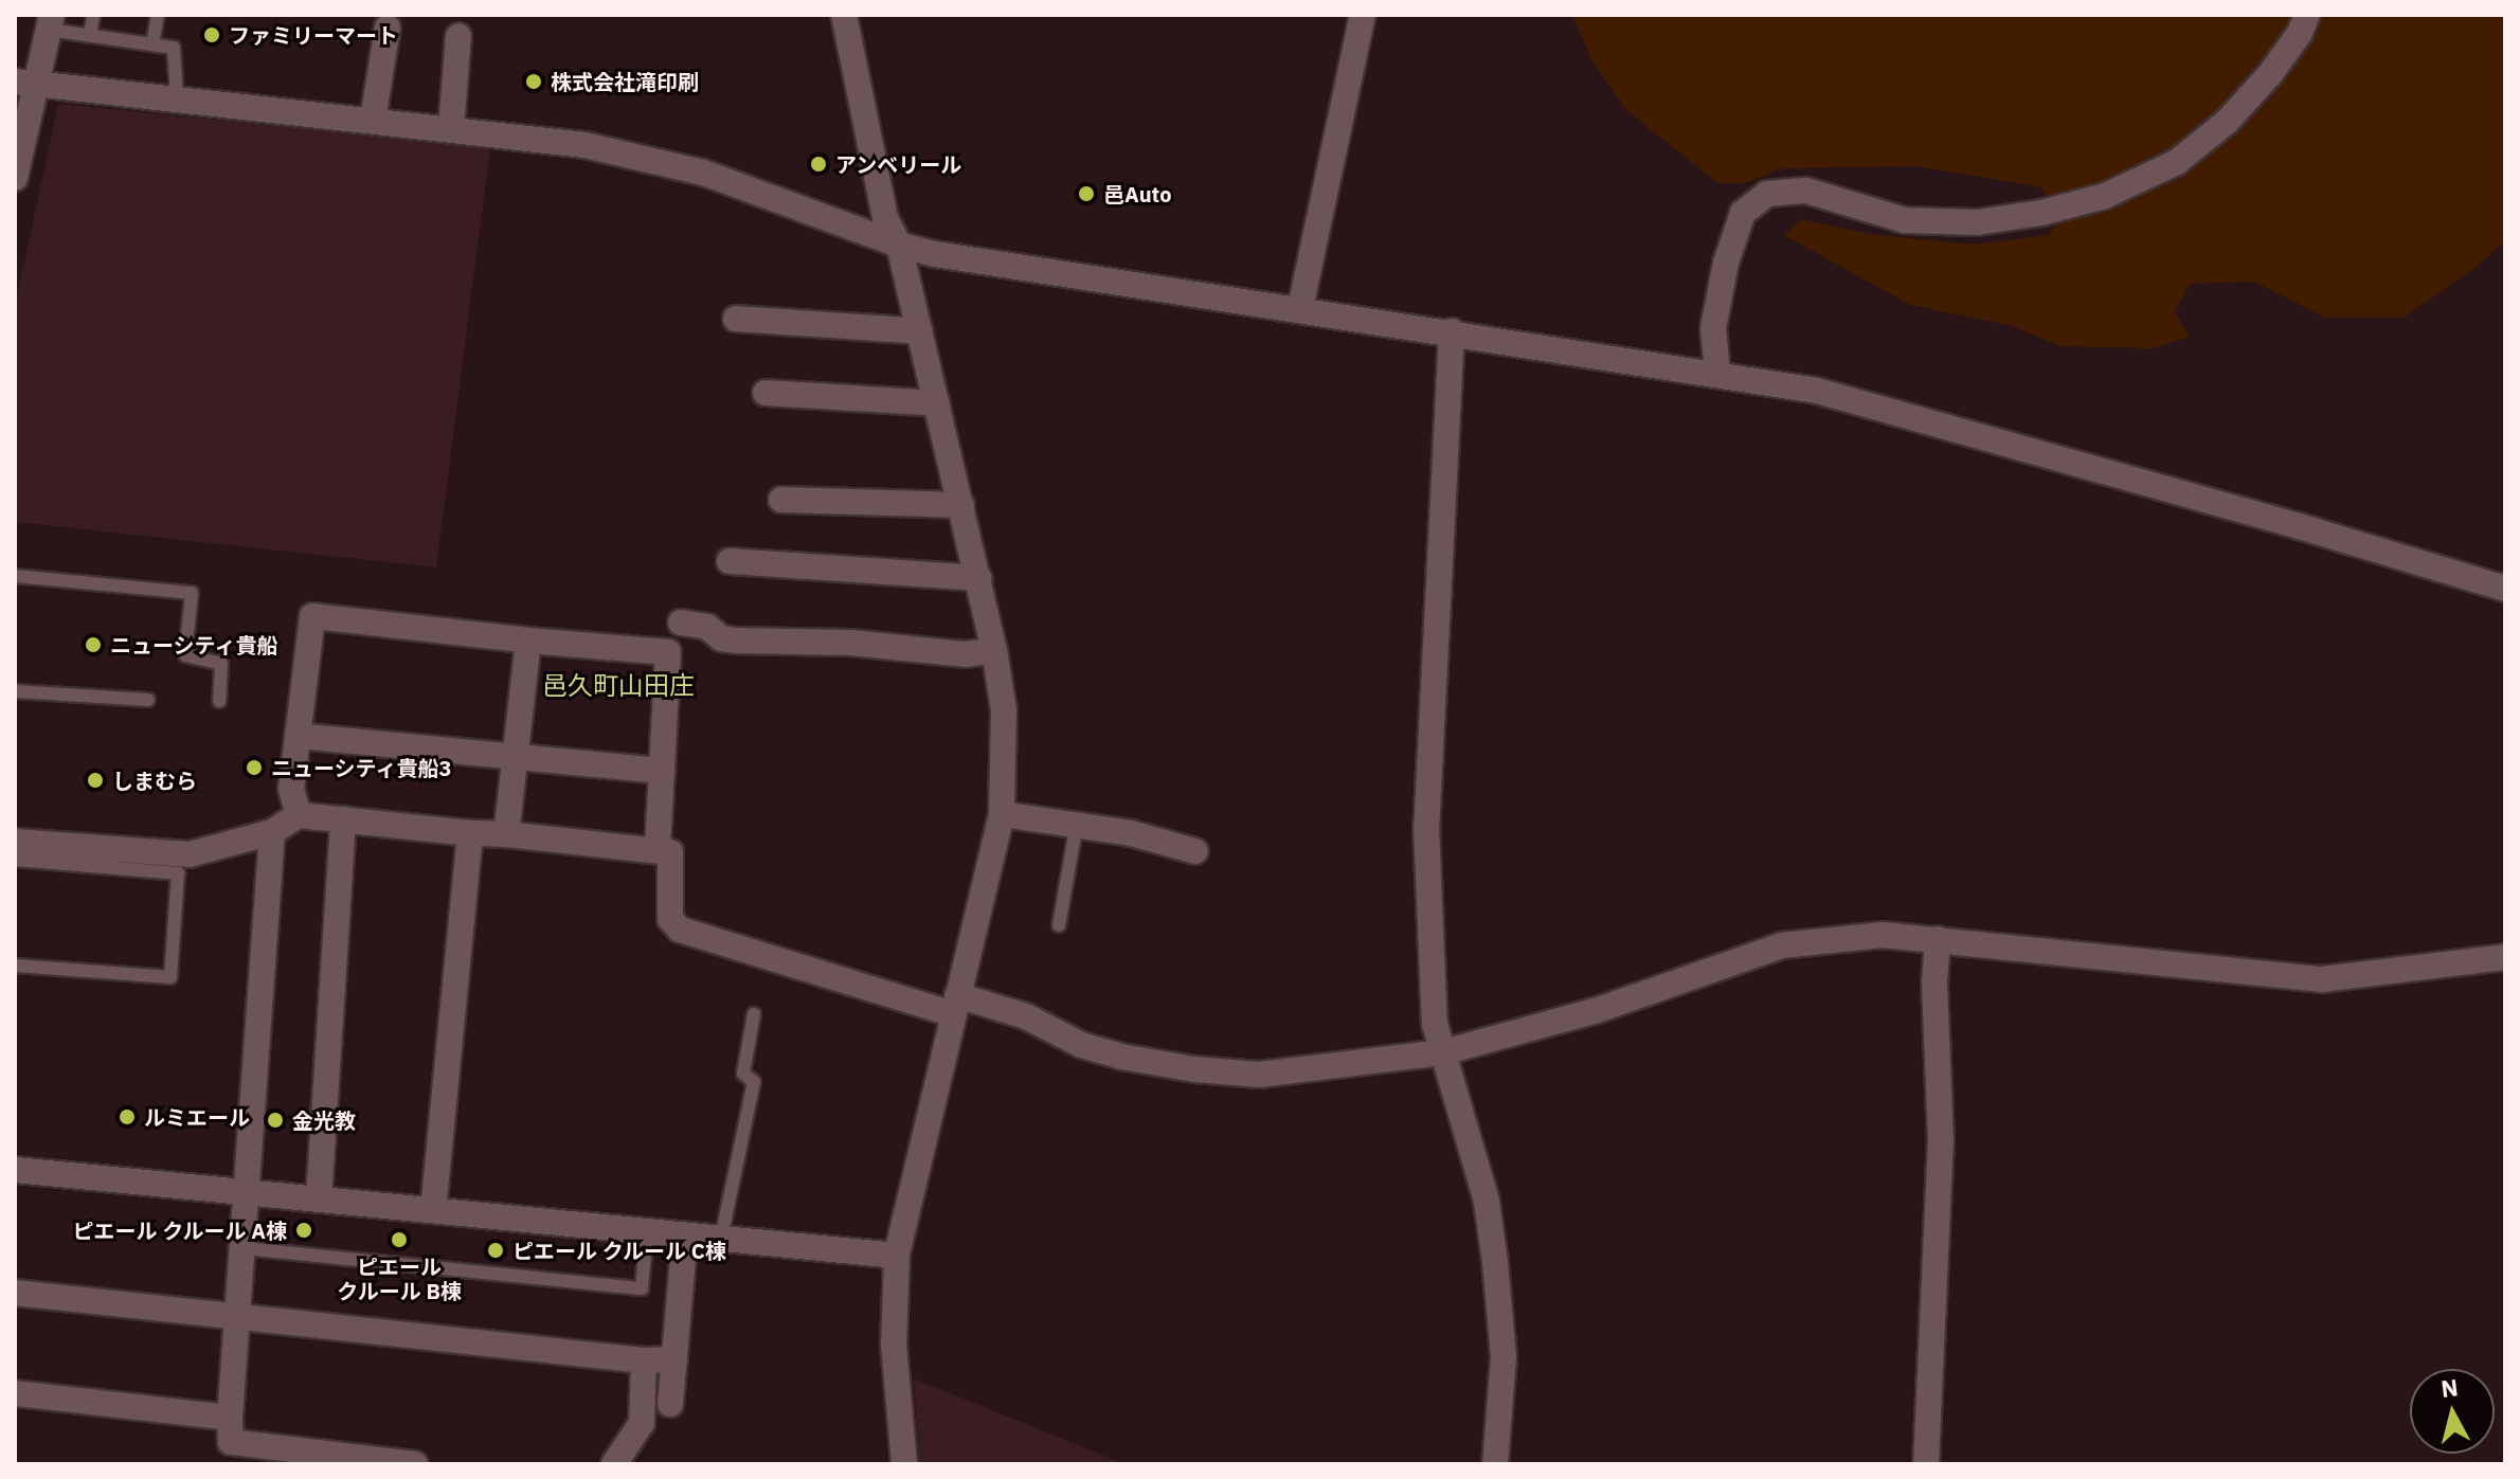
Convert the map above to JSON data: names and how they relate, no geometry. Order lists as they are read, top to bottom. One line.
{"districts":["邑久町山田庄"],"places":["ファミリーマート","株式会社滝印刷","アンベリール","邑Auto","ニューシティ貴船","ニューシティ貴船3","しまむら","ルミエール","金光教","ピエール クルール A棟","ピエール クルール B棟","ピエール クルール C棟"],"north":"top"}
